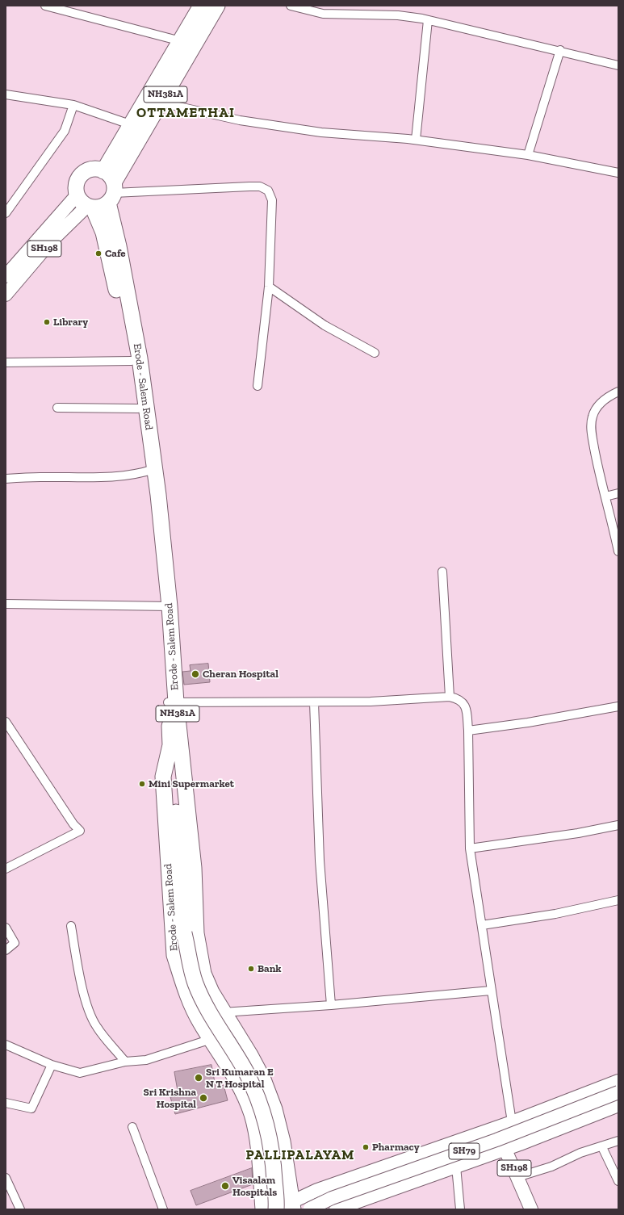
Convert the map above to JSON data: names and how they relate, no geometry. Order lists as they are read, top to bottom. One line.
{"streets":{"highway":["NH381A","Erode - Salem Road"],"main road":["SH198","SH79"]},"crossings":[["NH381A","SH198"],["NH381A","Erode - Salem Road"],["SH198","Erode - Salem Road"]],"districts":["OTTAMETHAI","PALLIPALAYAM"],"places":["Cafe","Library","Cheran Hospital","Mini Supermarket","Bank","Sri Kumaran E N T Hospital","Sri Krishna Hospital","Pharmacy","Visaalam Hospitals"]}
